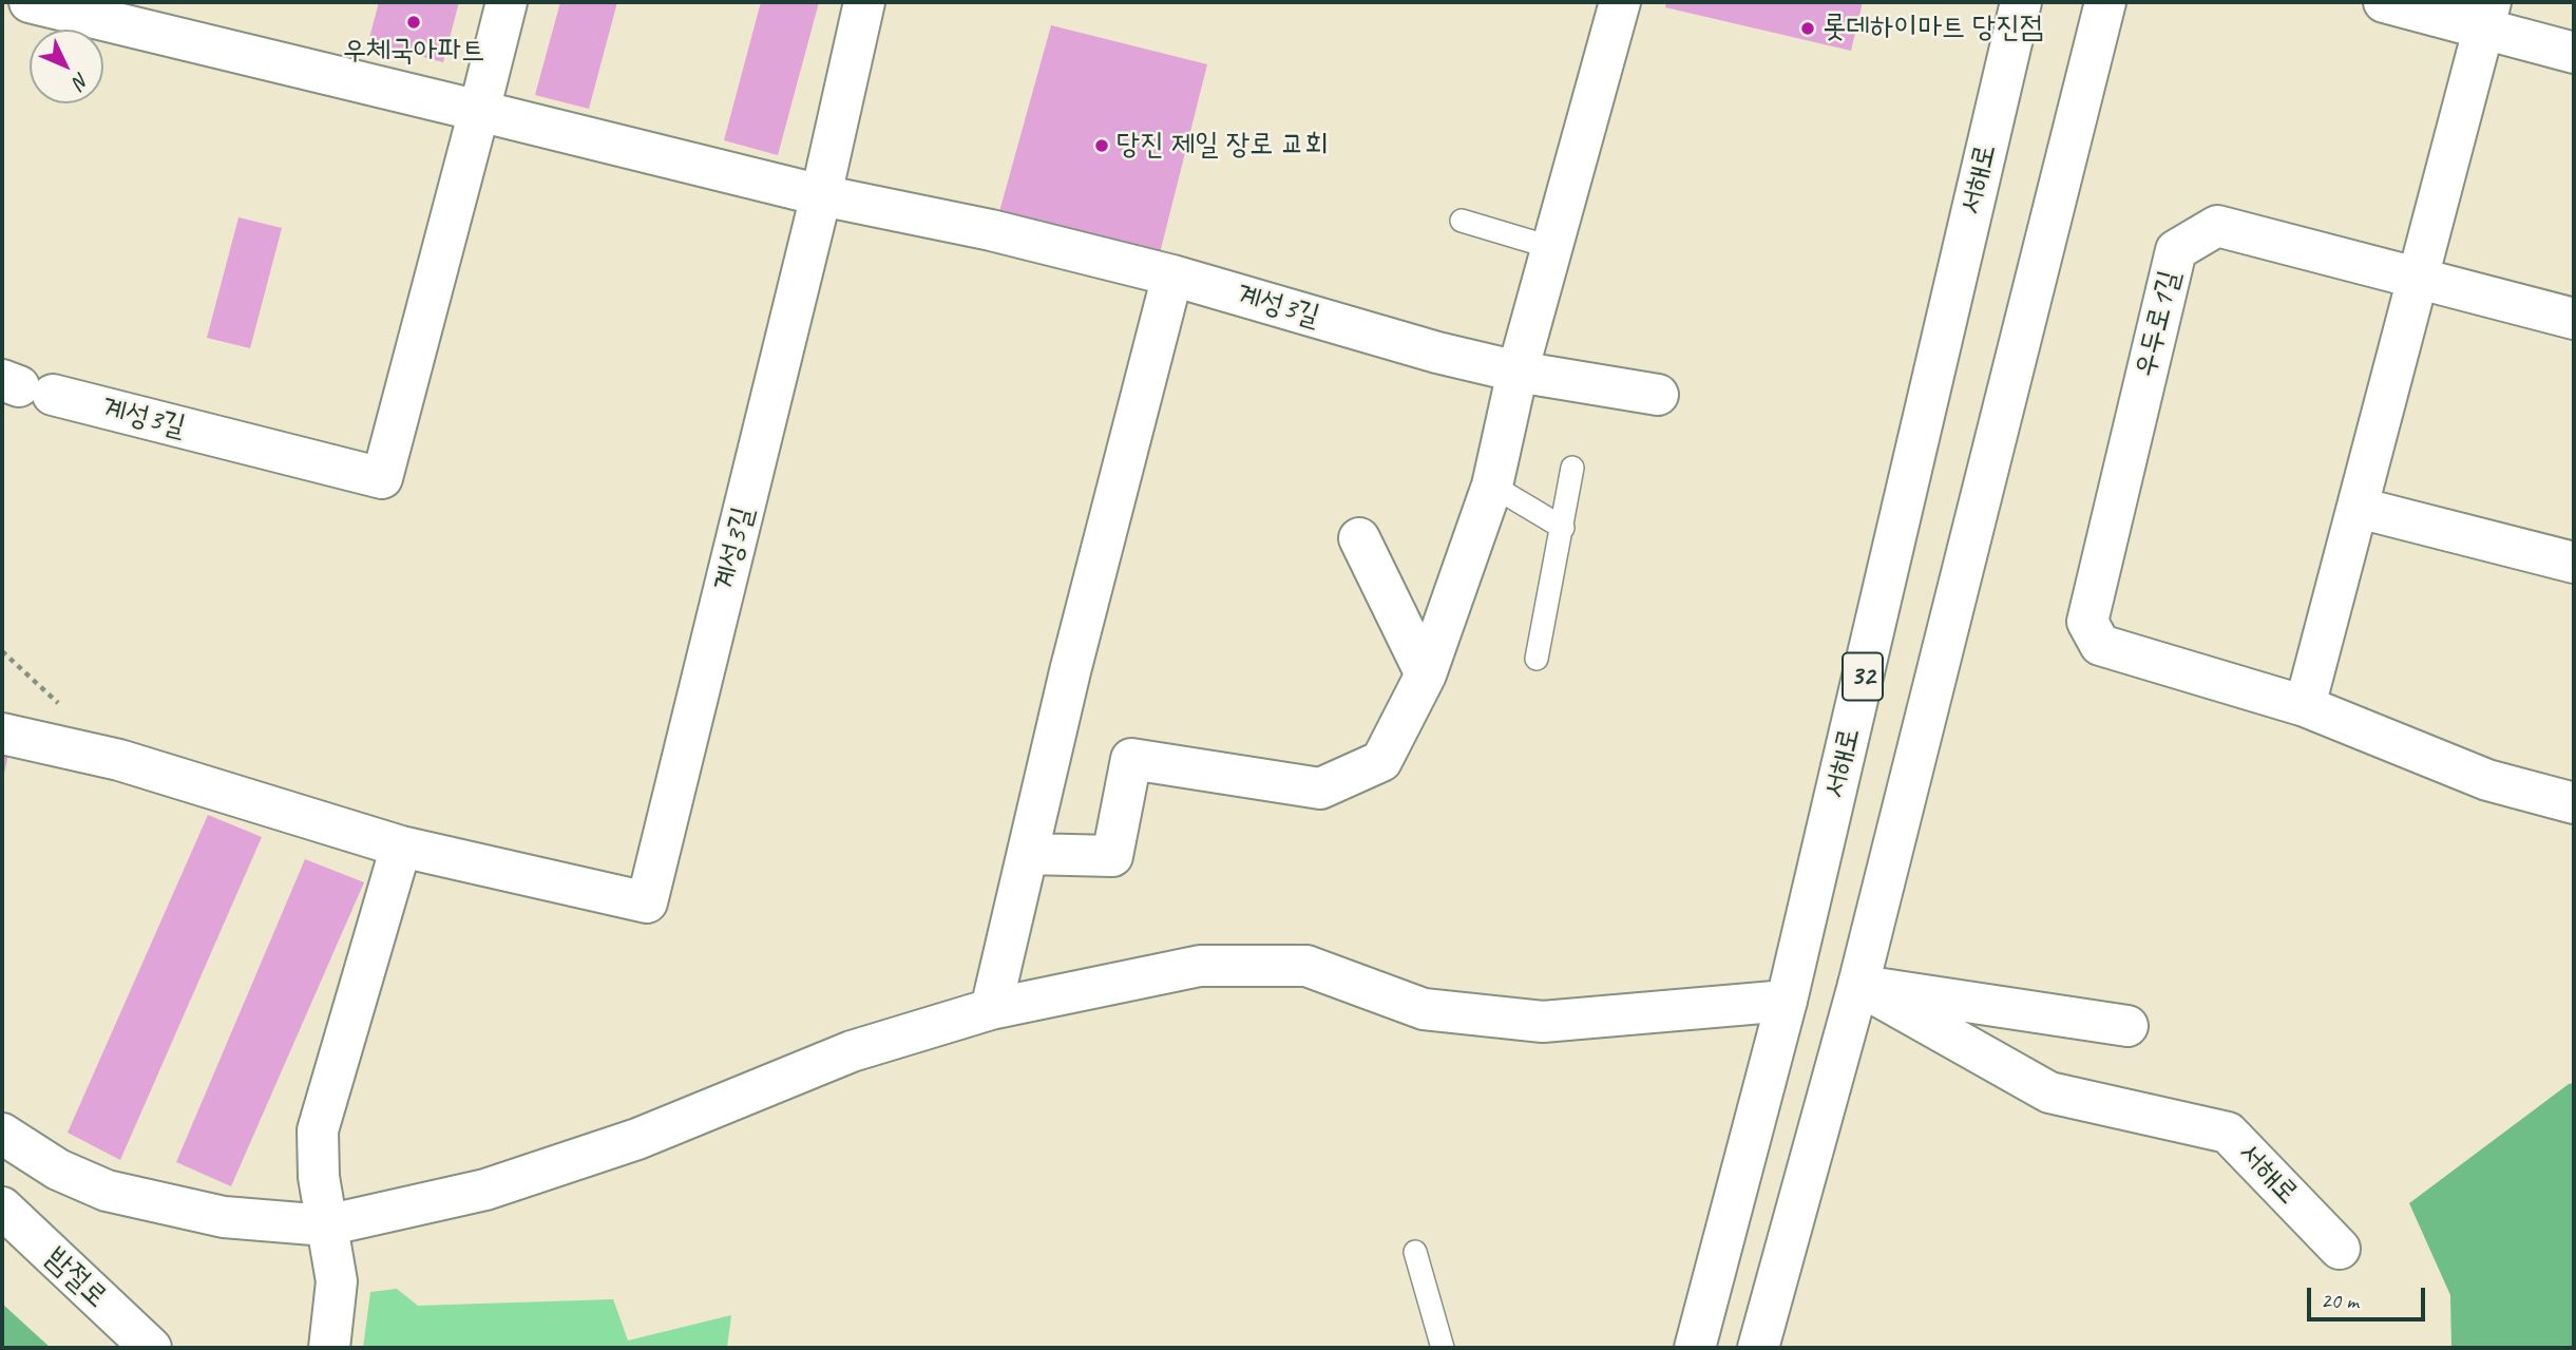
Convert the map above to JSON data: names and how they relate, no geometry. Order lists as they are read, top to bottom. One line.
{"streets":{"street":["서해로","계성3길","우두로1길","32","밤절로"]},"places":["우체국아파트","롯데하이마트 당진점","당진 제일 장로 교회"],"scale_bar":"20 m","north":"bottom right"}
